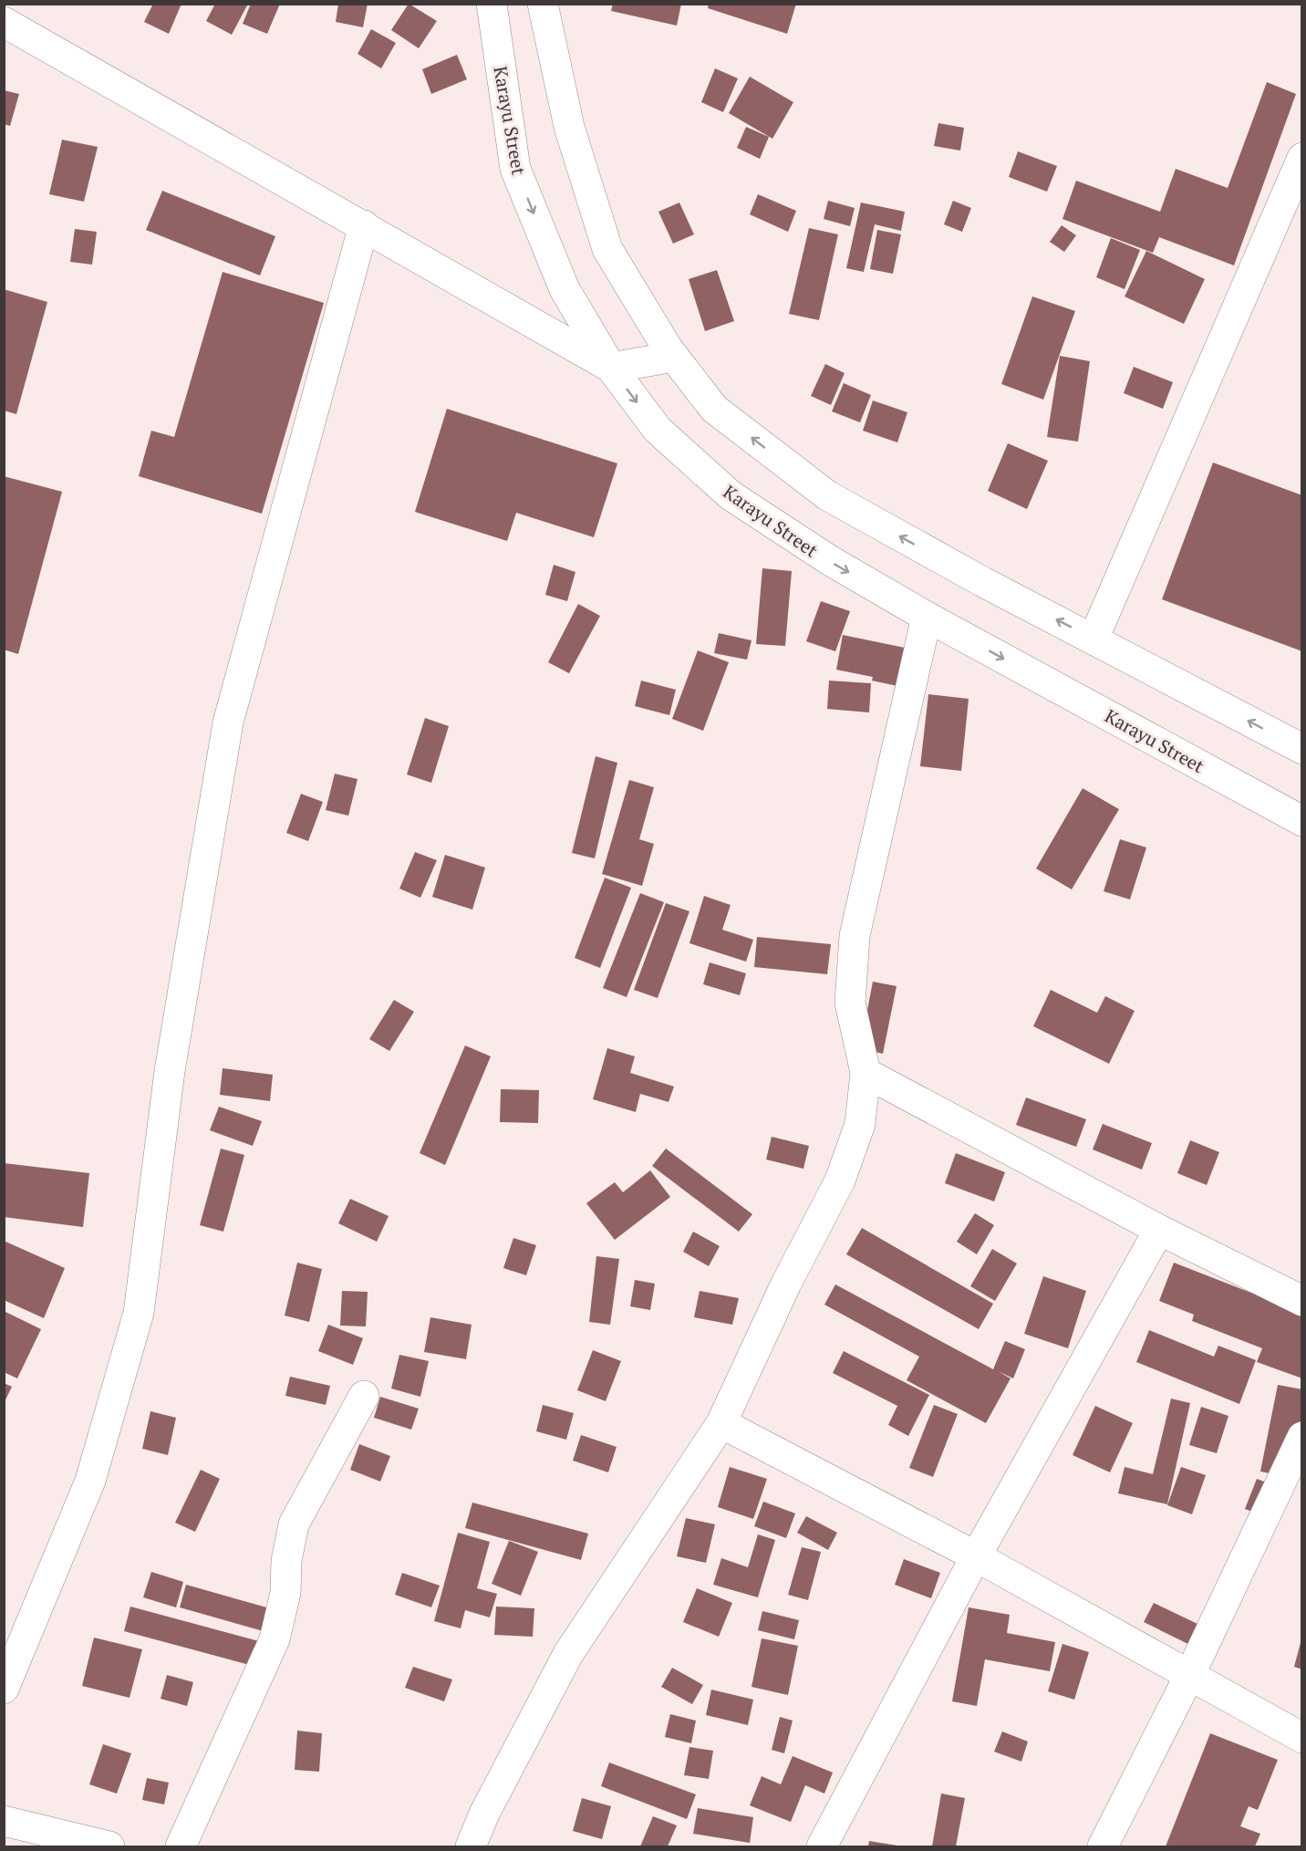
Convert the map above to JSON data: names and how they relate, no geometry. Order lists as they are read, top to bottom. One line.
{"streets":{"street":["Karayu Street"]}}
